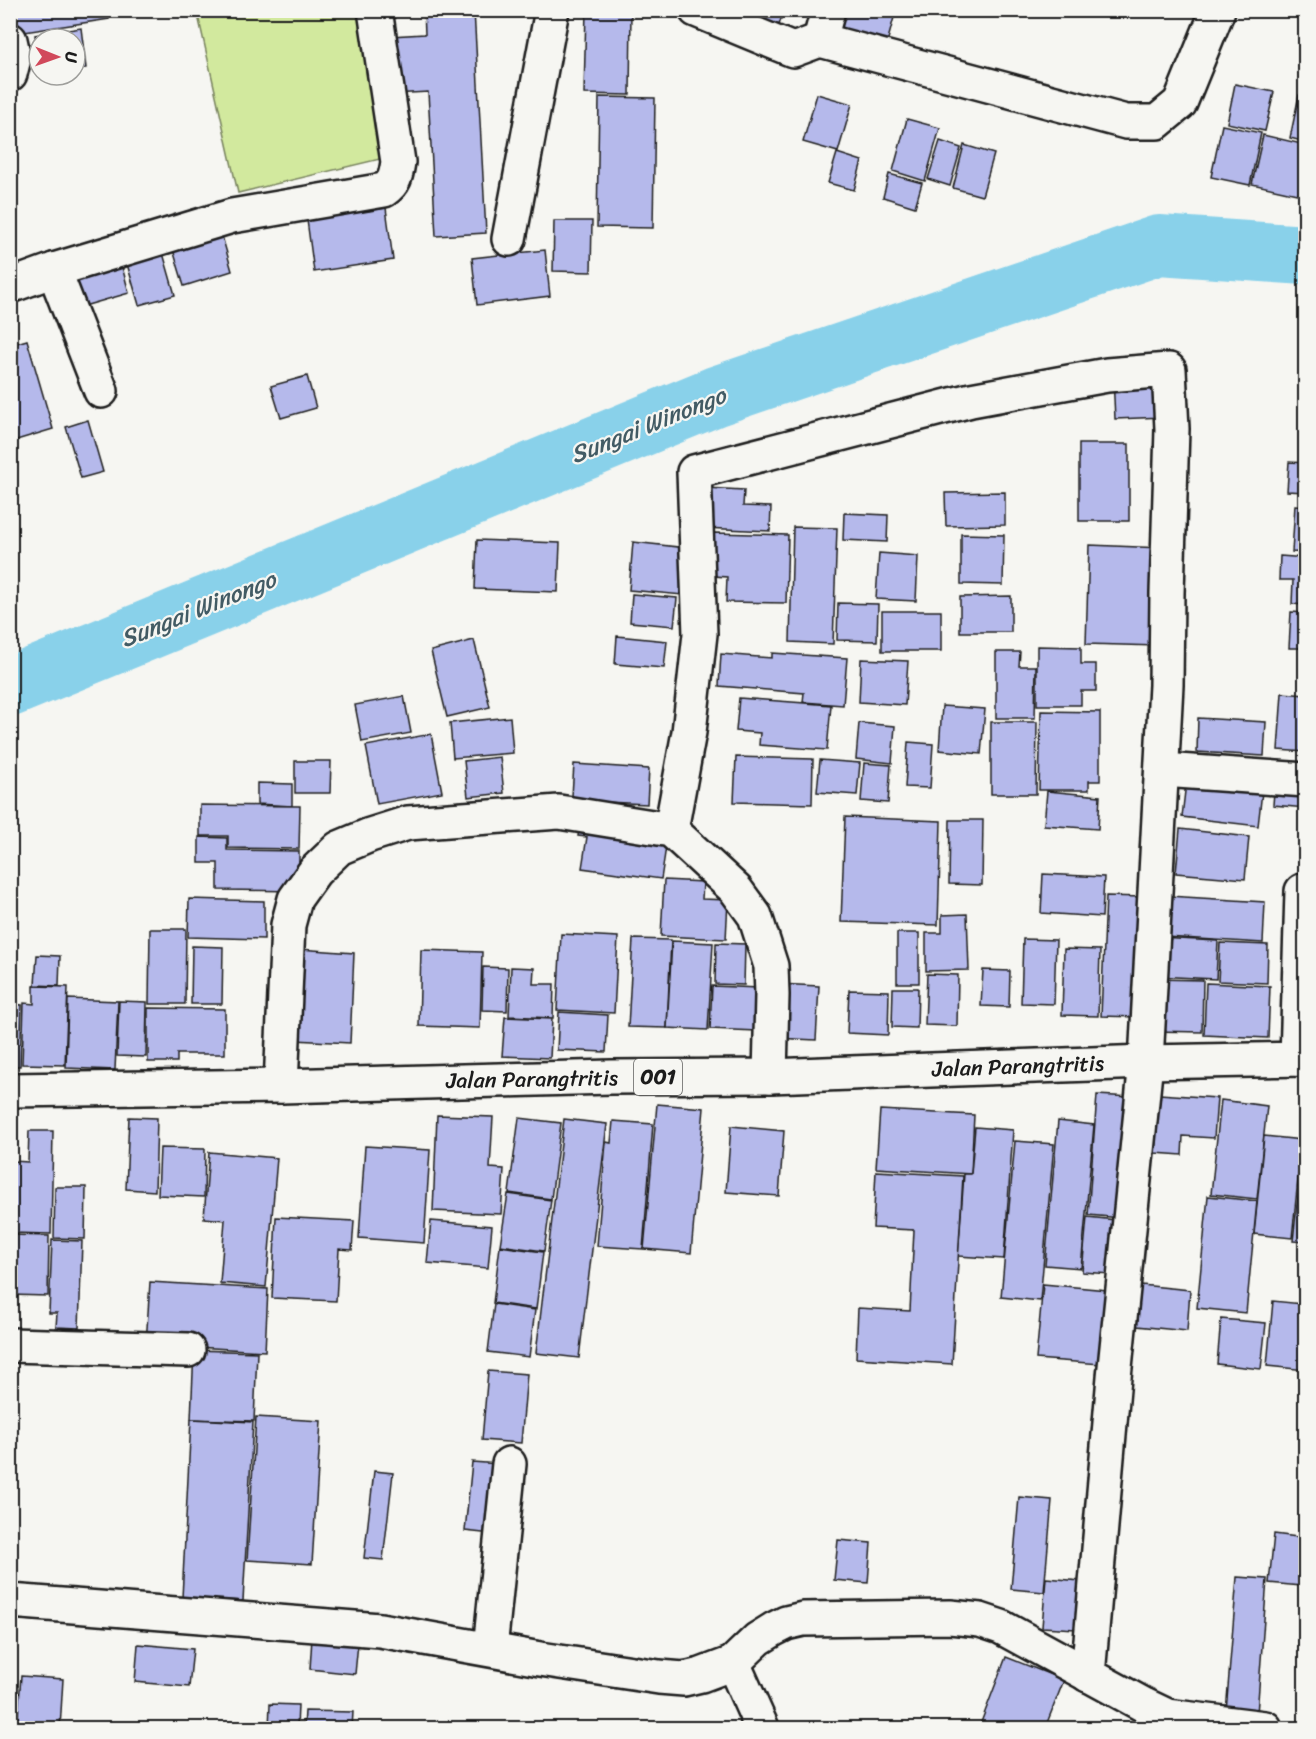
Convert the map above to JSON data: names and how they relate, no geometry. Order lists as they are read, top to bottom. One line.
{"streets":{"street":["Jalan Parangtritis","001"]},"water":["Sungai Winongo"],"north":"right"}
